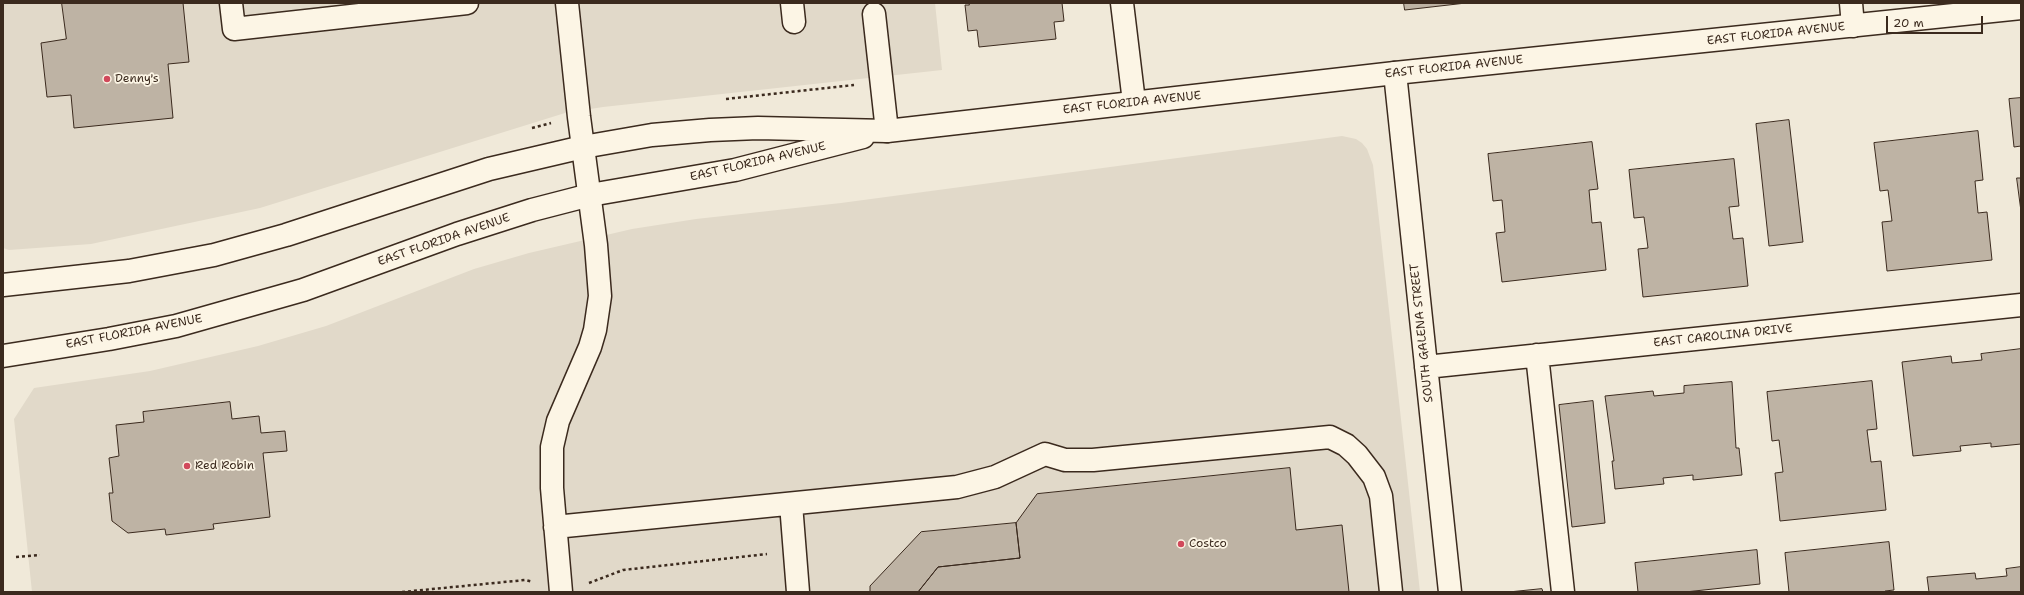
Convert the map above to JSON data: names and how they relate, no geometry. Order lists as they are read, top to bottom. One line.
{"streets":{"main road":["EAST FLORIDA AVENUE","SOUTH GALENA STREET","EAST CAROLINA DRIVE"]},"crossings":[["EAST FLORIDA AVENUE","SOUTH GALENA STREET"],["SOUTH GALENA STREET","EAST CAROLINA DRIVE"]],"places":["Denny's","Red Robin","Costco"],"scale_bar":"20 m"}
